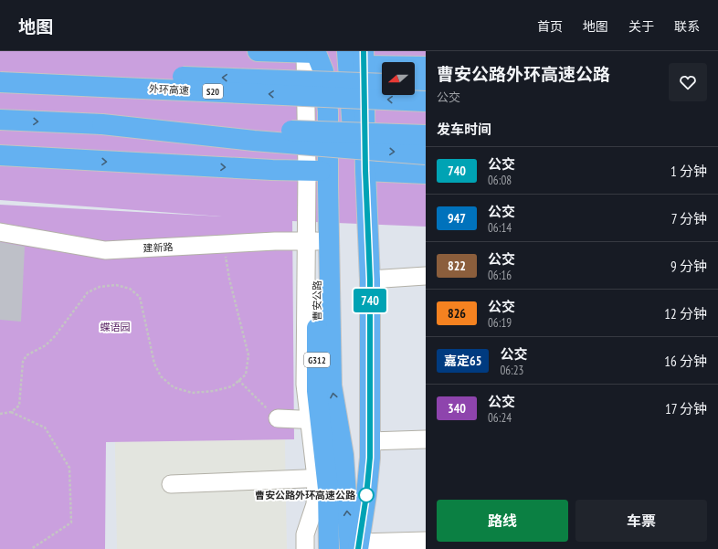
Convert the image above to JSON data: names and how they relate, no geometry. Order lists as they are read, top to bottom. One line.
{"streets":{"highway":["外环高速","S20","曹安公路","G312"],"street":["建新路"]},"crossings":[["建新路","曹安公路"]],"parks":["蝶语园"],"places":["曹安公路外环高速公路"],"lines":["bus line 740"],"north":"left","page":{"header":"地图","nav":["首页","地图","关于","联系"],"on_map":"740","heading":[["曹安公路外环高速公路","公交"],"发车时间"],"list":[{"mark":"740","name":"公交","note":"06:08","value":"1 分钟"},{"mark":"947","name":"公交","note":"06:14","value":"7 分钟"},{"mark":"822","name":"公交","note":"06:16","value":"9 分钟"},{"mark":"826","name":"公交","note":"06:19","value":"12 分钟"},{"mark":"嘉定65","name":"公交","note":"06:23","value":"16 分钟"},{"mark":"340","name":"公交","note":"06:24","value":"17 分钟"}],"buttons":["路线","车票"]}}
